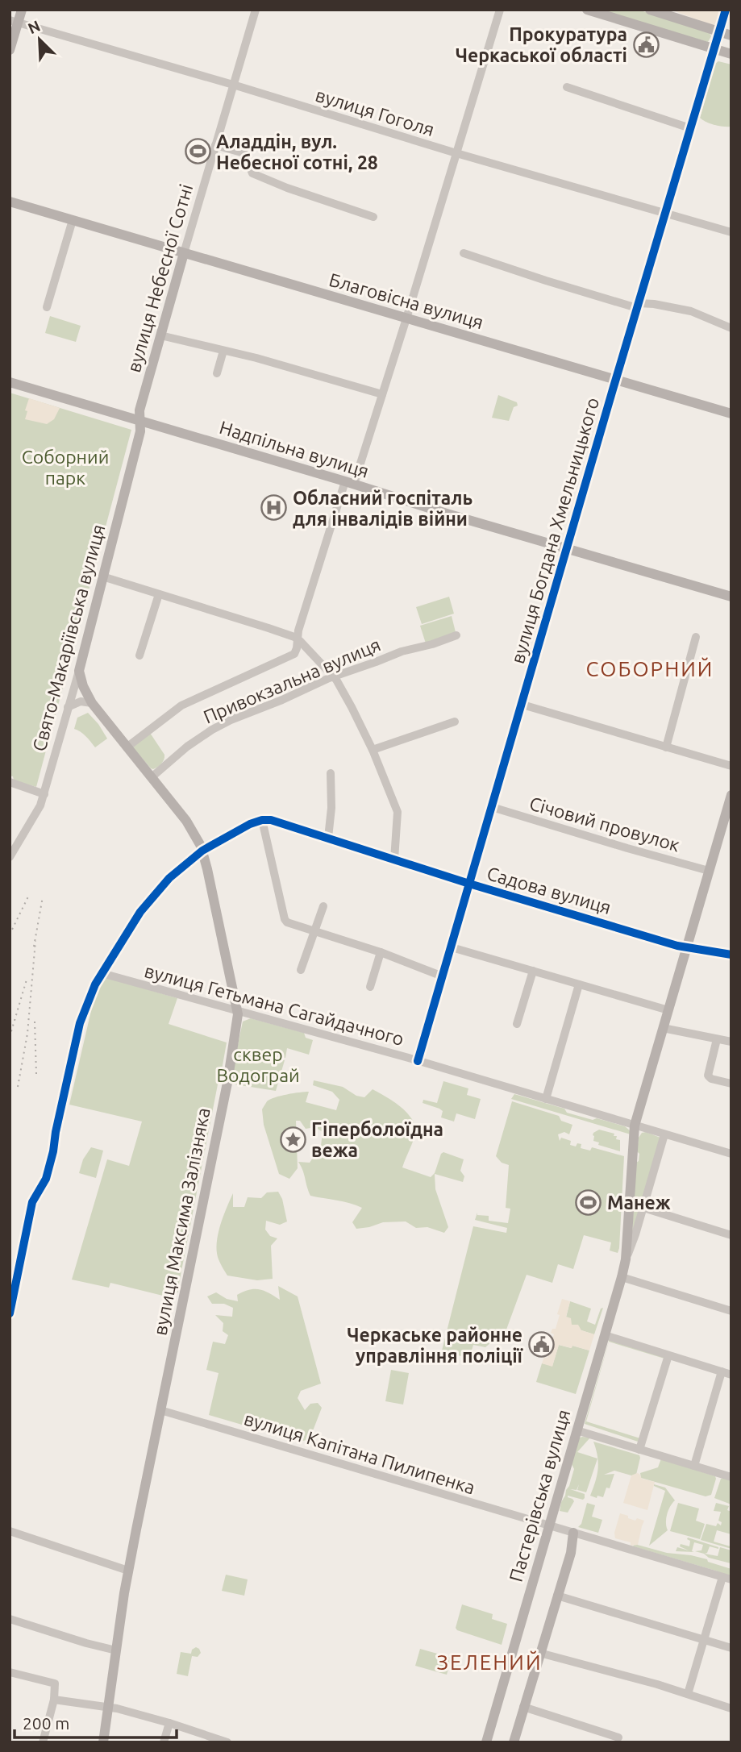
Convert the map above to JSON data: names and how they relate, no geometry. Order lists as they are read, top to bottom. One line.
{"streets":{"main road":["вулиця Небесної Сотні","Благовісна вулиця","Надпільна вулиця","Свято-Макаріївська вулиця","вулиця Максима Залізняка","Пастерівська вулиця"],"street":["вулиця Гоголя","вулиця Богдана Хмельницького","Привокзальна вулиця","Січовий провулок","Садова вулиця","вулиця Гетьмана Сагайдачного","вулиця Капітана Пилипенка"]},"crossings":[["вулиця Гоголя","вулиця Небесної Сотні"],["вулиця Гоголя","вулиця Богдана Хмельницького"],["вулиця Небесної Сотні","Благовісна вулиця"],["вулиця Небесної Сотні","Надпільна вулиця"],["вулиця Небесної Сотні","Свято-Макаріївська вулиця"],["Благовісна вулиця","вулиця Богдана Хмельницького"],["Надпільна вулиця","вулиця Богдана Хмельницького"],["Надпільна вулиця","Свято-Макаріївська вулиця"],["вулиця Богдана Хмельницького","Січовий провулок"],["вулиця Богдана Хмельницького","Садова вулиця"],["вулиця Богдана Хмельницького","вулиця Гетьмана Сагайдачного"],["Свято-Макаріївська вулиця","вулиця Максима Залізняка"],["Привокзальна вулиця","вулиця Максима Залізняка"],["Січовий провулок","Пастерівська вулиця"],["Садова вулиця","Пастерівська вулиця"],["вулиця Гетьмана Сагайдачного","вулиця Максима Залізняка"],["вулиця Гетьмана Сагайдачного","Пастерівська вулиця"],["вулиця Максима Залізняка","вулиця Капітана Пилипенка"],["вулиця Капітана Пилипенка","Пастерівська вулиця"]],"districts":["СОБОРНИЙ","ЗЕЛЕНИЙ"],"parks":["Соборний парк","сквер Водограй"],"places":{"public building":["Прокуратура Черкаської області","Черкаське районне управління поліції"],"sports":["Аладдін, вул. Небесної сотні, 28","Манеж"],"hospital":["Обласний госпіталь для інвалідів війни"],"place":["Гіперболоїдна вежа"]},"scale_bar":"200 m","north":"top left"}
